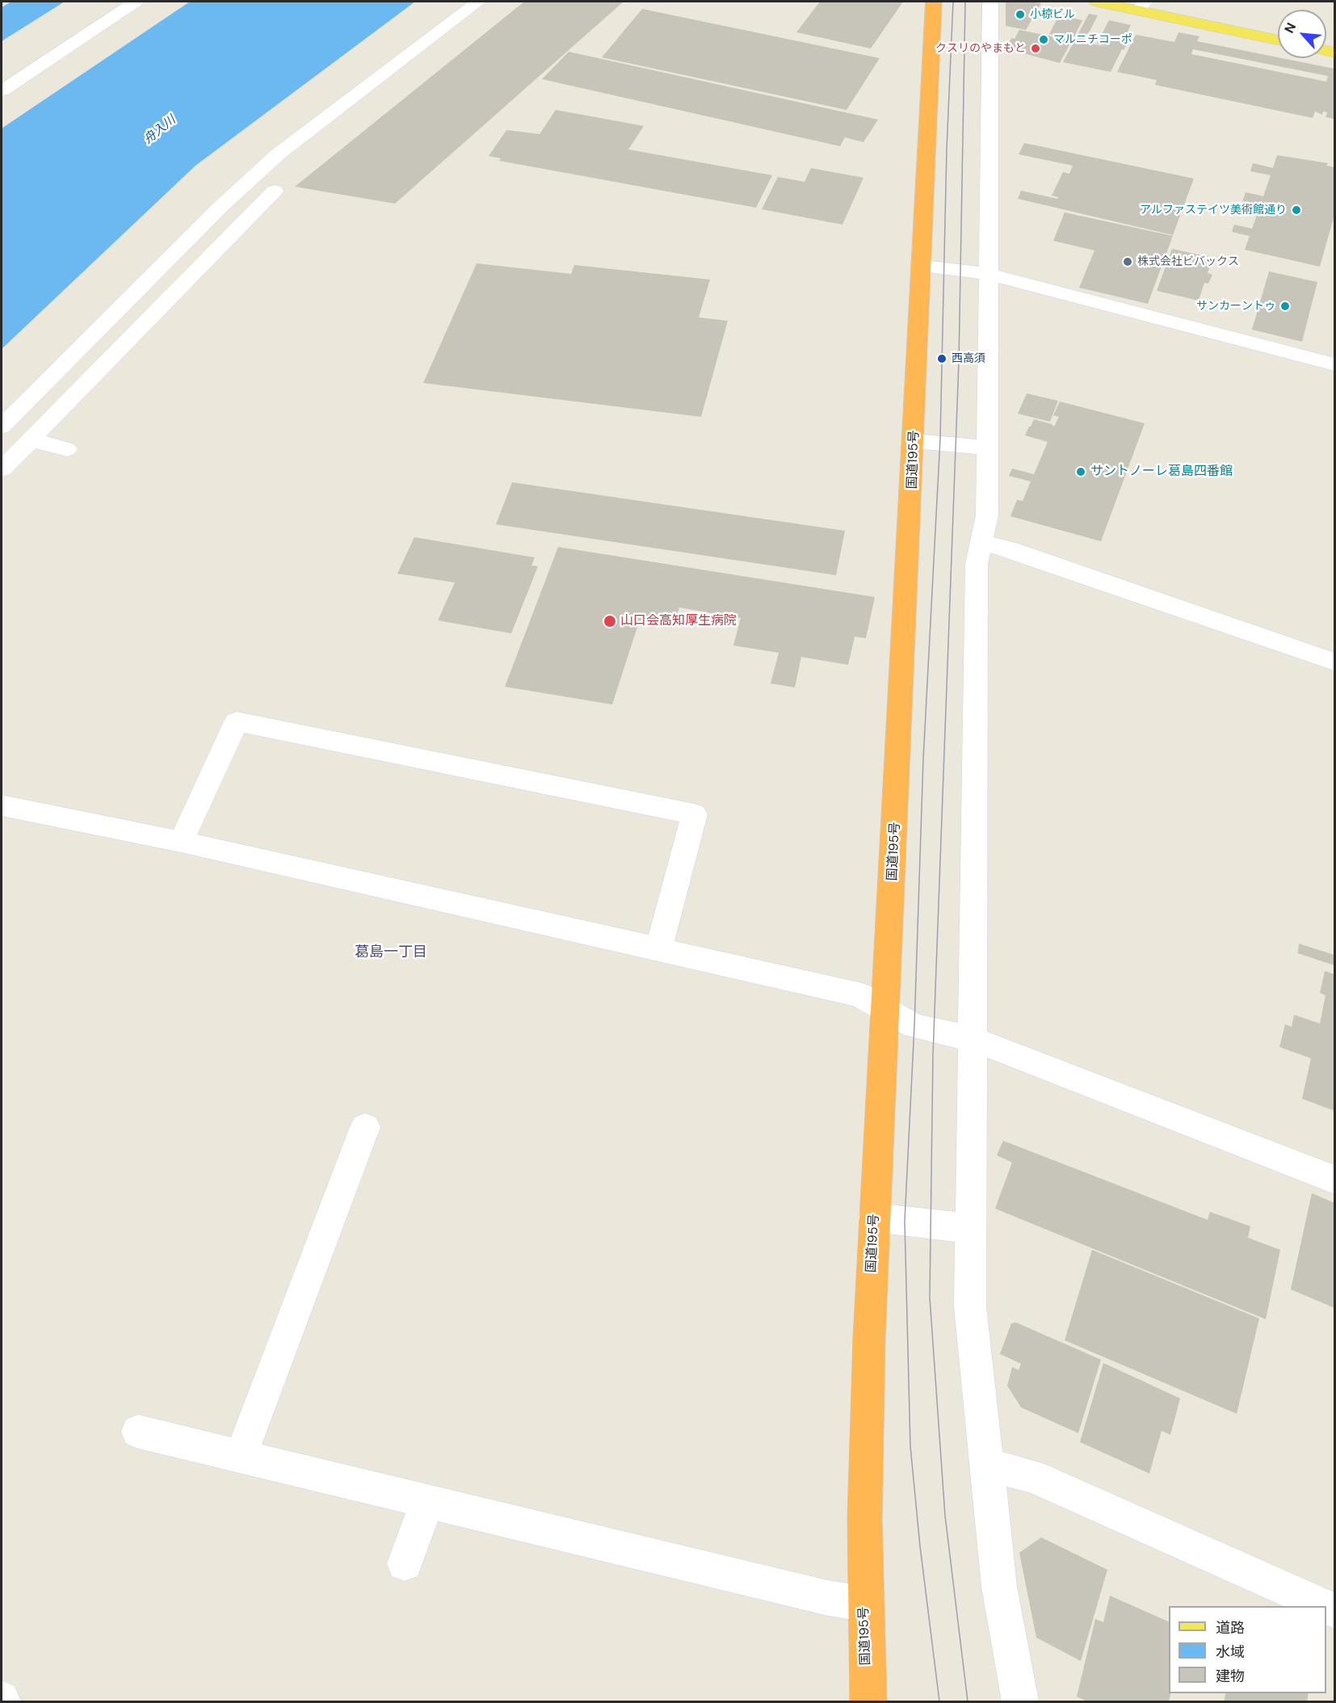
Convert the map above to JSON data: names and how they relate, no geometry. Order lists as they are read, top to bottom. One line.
{"streets":{"highway":["国道195号"]},"districts":["葛島一丁目"],"water":["舟入川"],"places":["小椋ビル","マルニチコーポ","クスリのやまもと","アルファステイツ美術館通り","株式会社ビバックス","サンカーントゥ","西高須","サントノーレ葛島四番館","山口会高知厚生病院"],"legend":["道路","水域","建物"],"north":"top left"}
